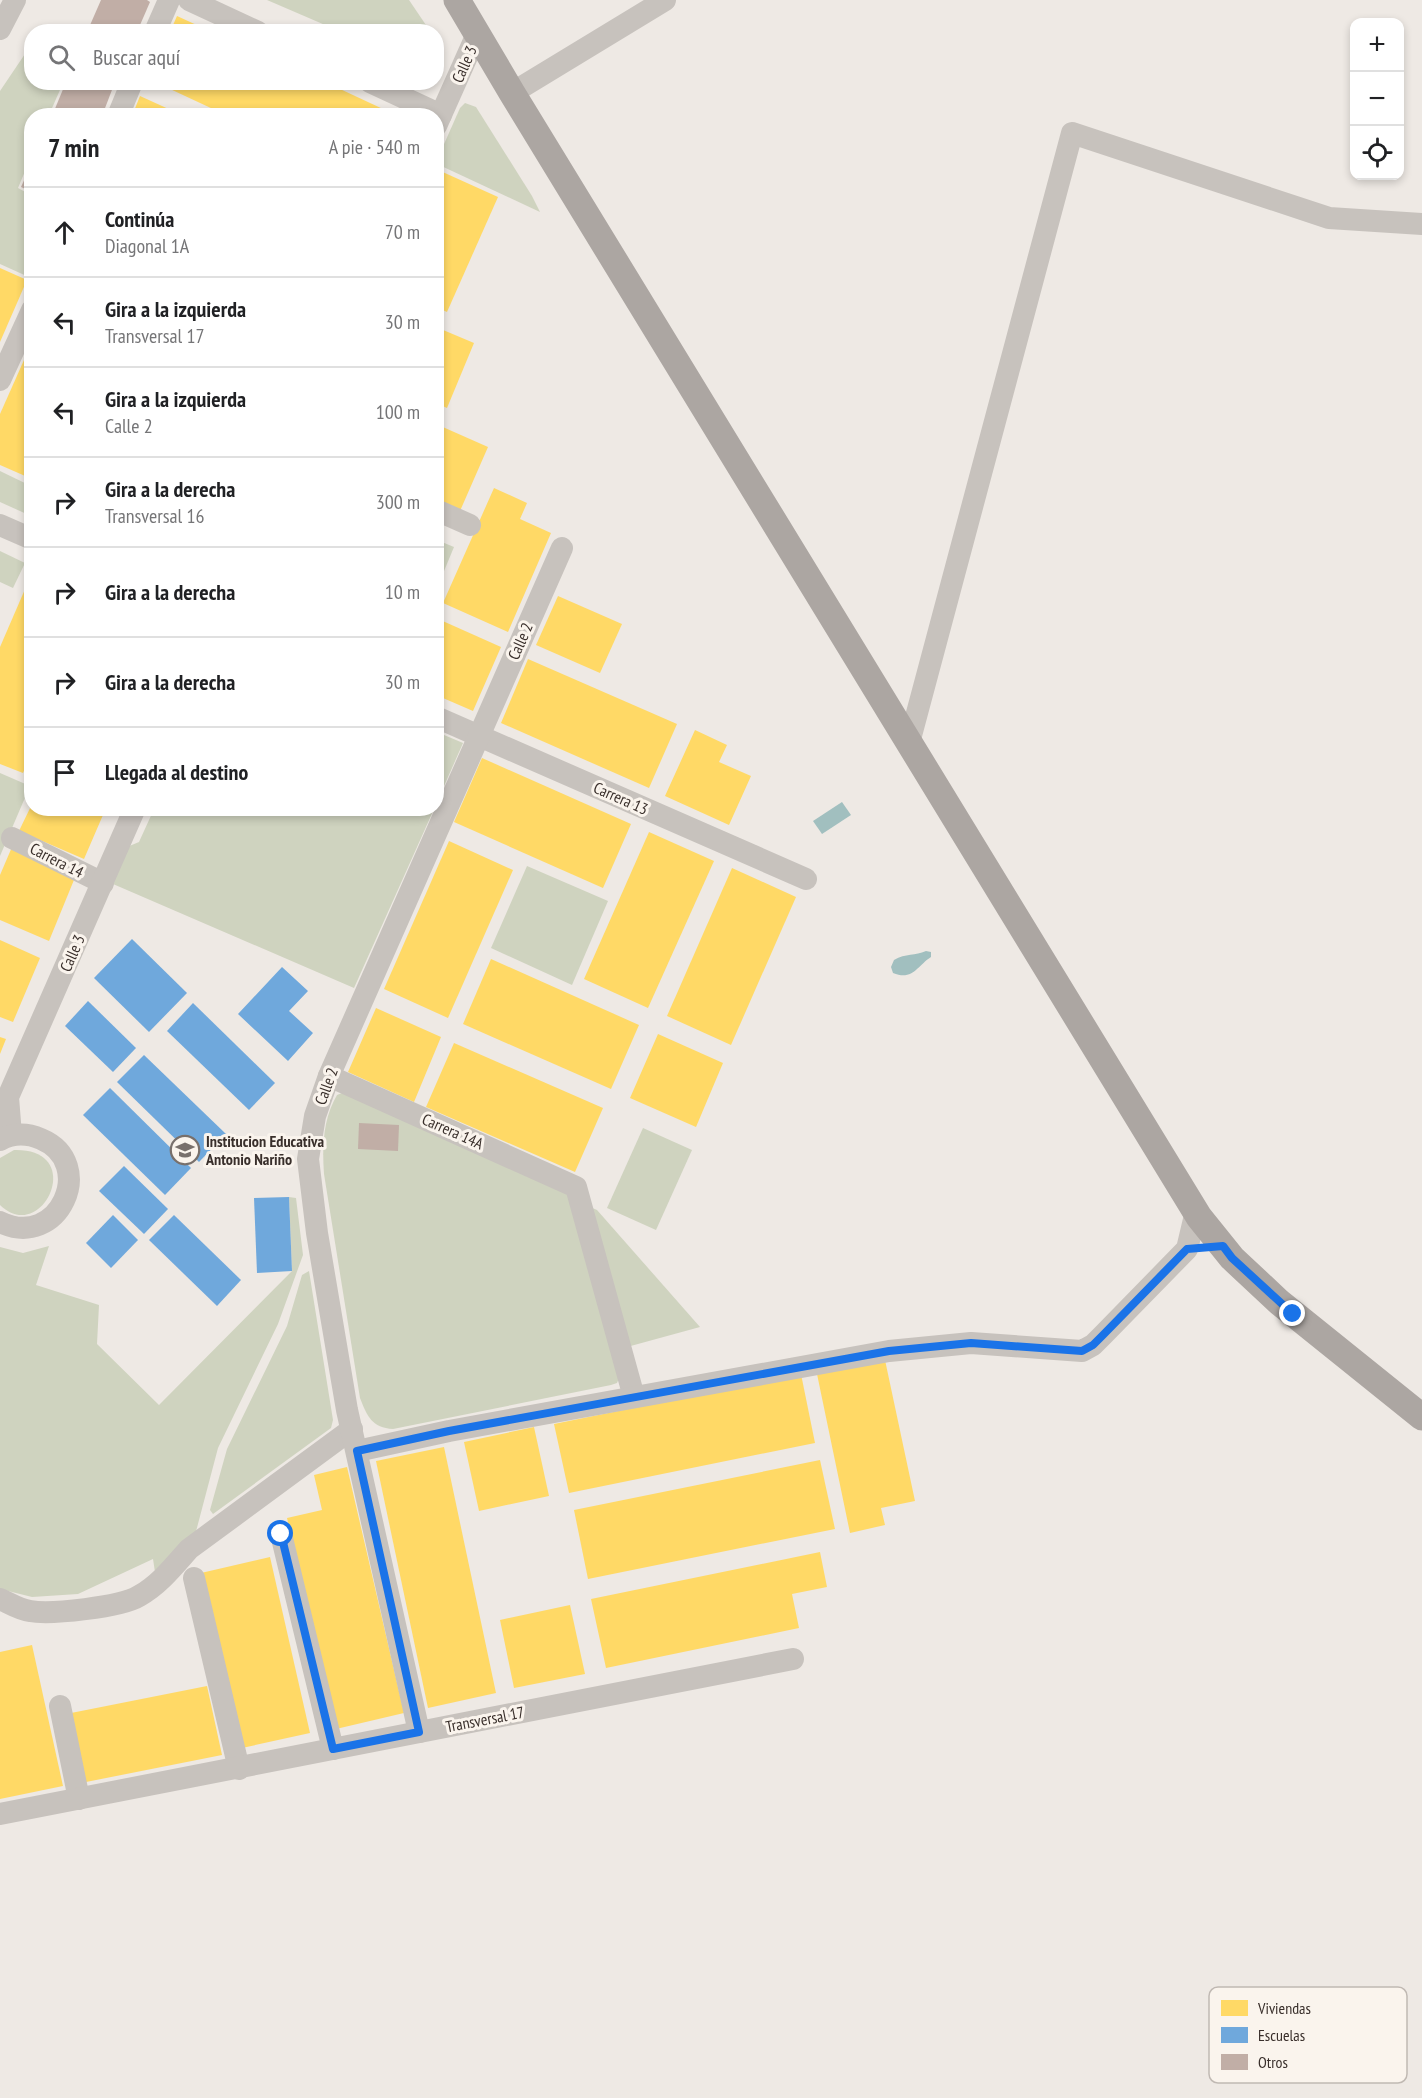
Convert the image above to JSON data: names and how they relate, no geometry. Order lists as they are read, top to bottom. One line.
{"streets":{"street":["Calle 3","Calle 2","Carrera 13","Carrera 14","Carrera 14A","Transversal 17"]},"crossings":[["Calle 3","Carrera 14"],["Calle 2","Carrera 13"],["Calle 2","Carrera 14A"],["Calle 2","Transversal 17"]],"places":{"school or university":["Institucion Educativa Antonio Nariño"]},"legend":["Viviendas","Escuelas","Otros"],"page":{"map_buttons":["+","−"],"search":"Buscar aquí","heading":["7 min","A pie · 540 m"],"list":[["Continúa","Diagonal 1A","70 m"],["Gira a la izquierda","Transversal 17","30 m"],["Gira a la izquierda","Calle 2","100 m"],["Gira a la derecha","Transversal 16","300 m"],["Gira a la derecha","10 m"],["Gira a la derecha","30 m"],"Llegada al destino"]}}
